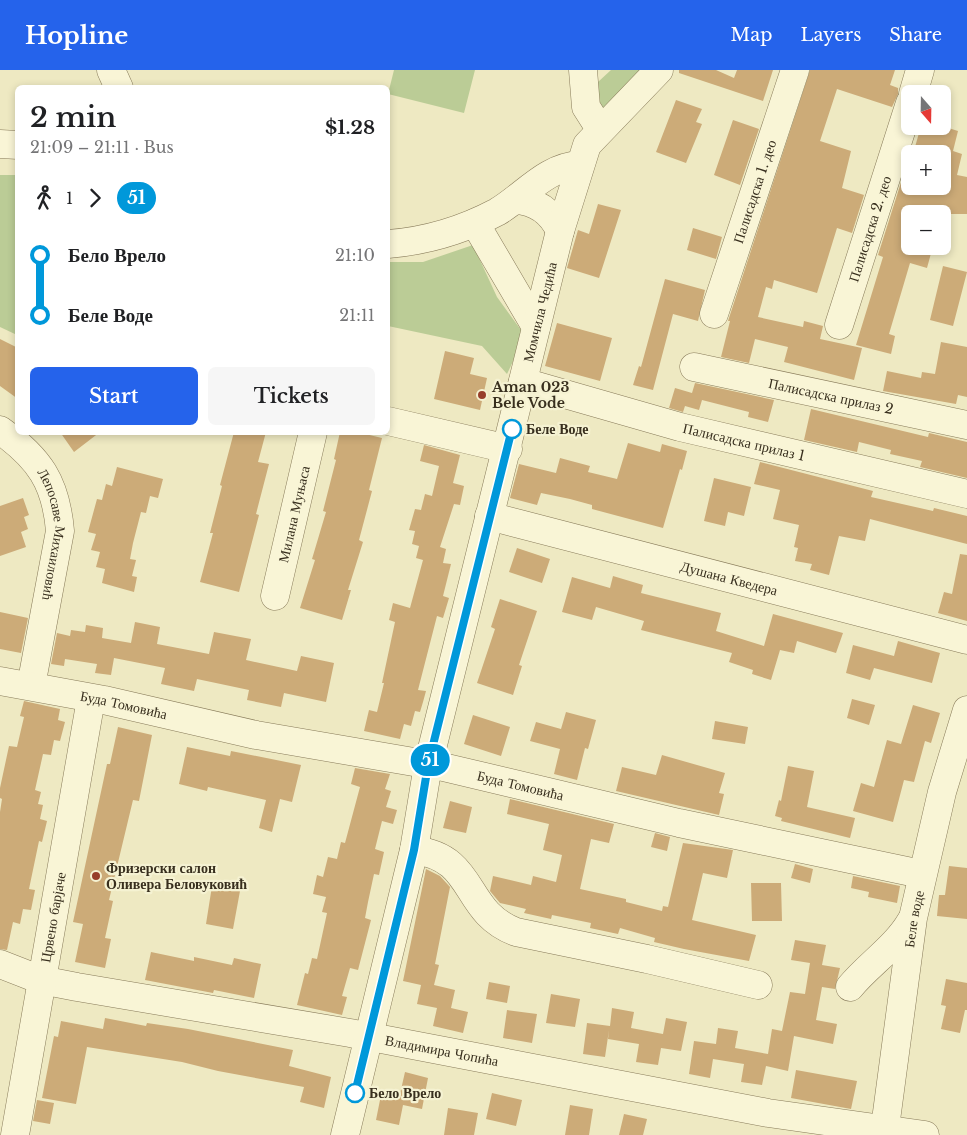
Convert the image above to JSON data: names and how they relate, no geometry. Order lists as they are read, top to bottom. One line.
{"streets":{"street":["Палисадска 1. део","Палисадска 2. део","Момчила Чедића","Палисадска прилаз 2","Палисадска прилаз 1","Милана Муњаса","Лепосаве Михаиловић","Душана Кведера","Буда Томовића","Црвено барјаче","Беле воде","Владимира Чопића"]},"crossings":[["Момчила Чедића","Палисадска прилаз 1"],["Момчила Чедића","Душана Кведера"],["Момчила Чедића","Буда Томовића"],["Момчила Чедића","Владимира Чопића"],["Лепосаве Михаиловић","Буда Томовића"],["Буда Томовића","Црвено барјаче"],["Буда Томовића","Беле воде"],["Црвено барјаче","Владимира Чопића"],["Беле воде","Владимира Чопића"]],"places":["Aman 023 Bele Vode","Беле Воде","Фризерски салон Оливера Беловуковић","Бело Врело"],"lines":["bus line 51"],"north":"bottom","page":{"header":"Hopline","nav":["Map","Layers","Share"],"on_map":"51","map_buttons":["+","−"],"heading":["2 min","21:09 – 21:11 · Bus","$1.28"],"legs":["1","51"],"list":[{"name":"Бело Врело","value":"21:10"},{"name":"Беле Воде","value":"21:11"}],"buttons":["Start","Tickets"]}}
